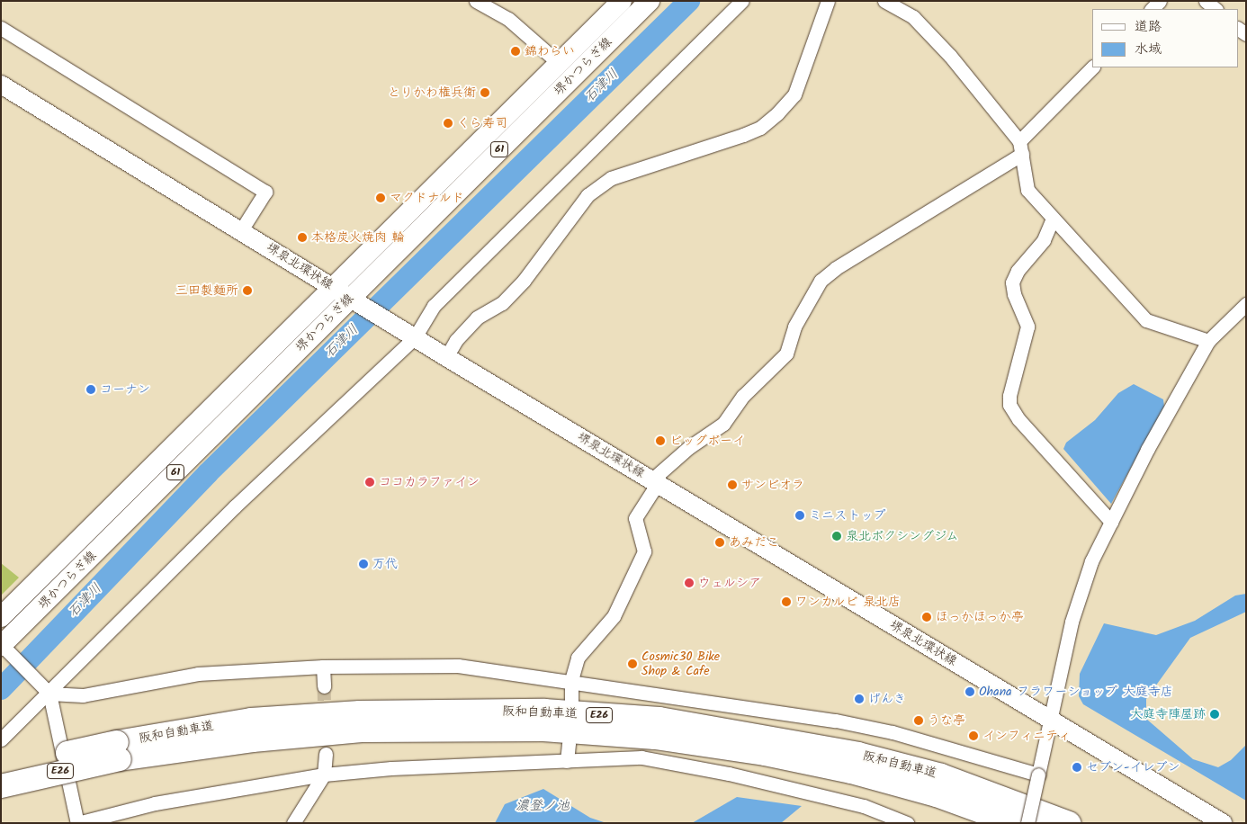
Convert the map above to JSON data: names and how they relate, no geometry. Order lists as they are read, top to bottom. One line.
{"streets":{"highway":["阪和自動車道","E26"],"main road":["堺かつらぎ線","61","堺泉北環状線"]},"crossings":[["堺かつらぎ線","堺泉北環状線"]],"water":["石津川","濃登ノ池"],"places":["錦わらい","とりかわ権兵衛","くら寿司","マクドナルド","本格炭火焼肉 輪","三田製麵所","コーナン","ビッグボーイ","ココカラファイン","サンビオラ","ミニストップ","泉北ボクシングジム","あみだこ","万代","ウェルシア","ワンカルビ 泉北店","ほっかほっか亭","Cosmic30 Bike Shop & Cafe","Ohana フラワーショップ 大庭寺店","げんき","大庭寺陣屋跡","うな亭","インフィニティ","セブン-イレブン"],"legend":["道路","水域"]}
